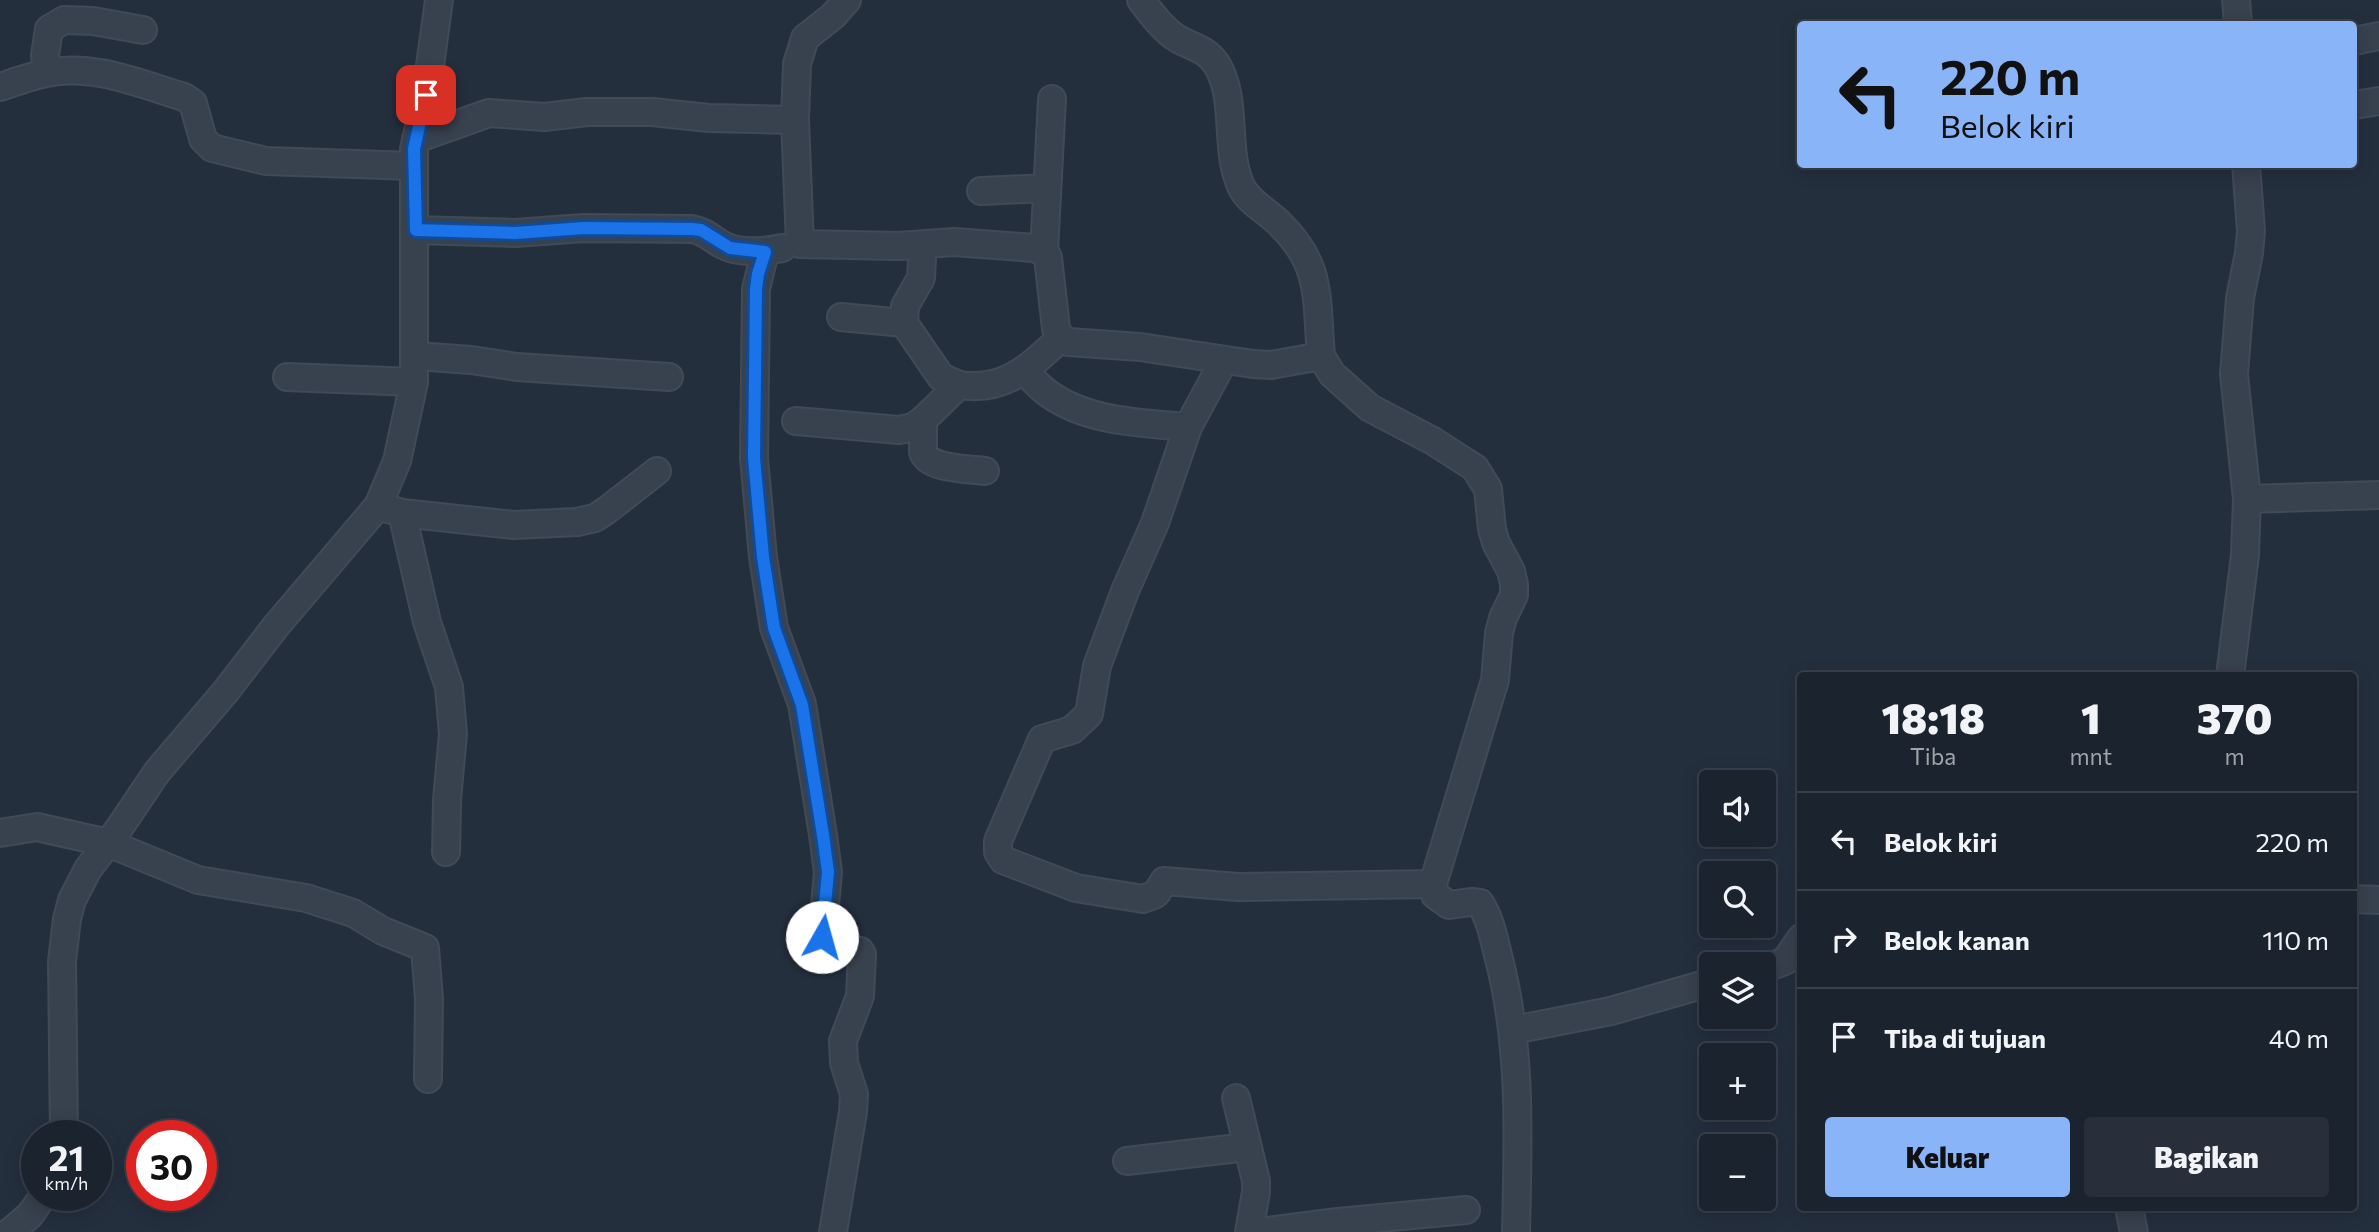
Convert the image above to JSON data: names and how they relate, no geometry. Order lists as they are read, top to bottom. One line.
{"page":{"turn":["220 m","Belok kiri"],"eta":["18:18","Tiba","1","mnt","370","m"],"map_buttons":["+","−"],"list":[{"name":"Belok kiri","value":"220 m"},{"name":"Belok kanan","value":"110 m"},{"name":"Tiba di tujuan","value":"40 m"}],"buttons":["Keluar","Bagikan"],"speed":"21 km/h","limit":"30"}}
